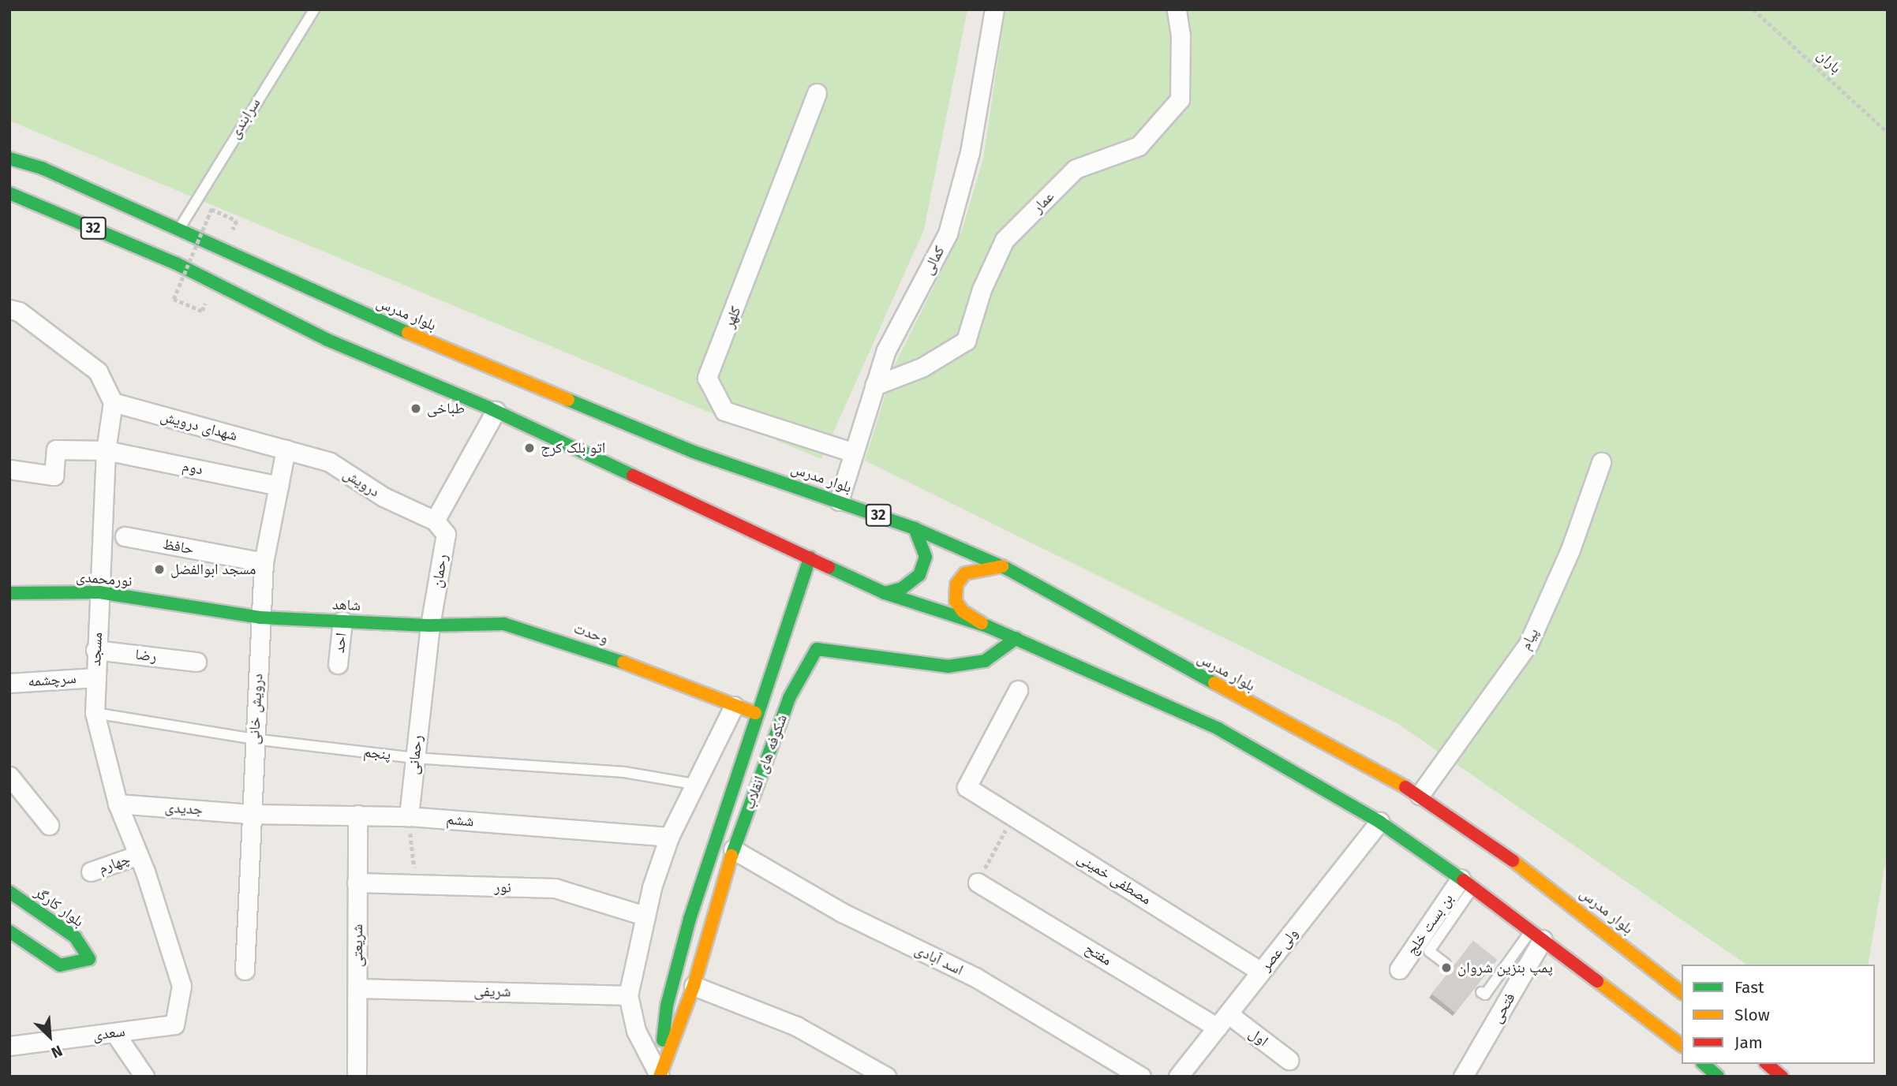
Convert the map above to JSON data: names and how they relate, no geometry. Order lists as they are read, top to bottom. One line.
{"streets":{"main road":["32","بلوار مدرس","نورمحمدی","شاهد","وحدت","شکوفه های انقلاب","بلوار کارگر"],"street":["عمار","کمالی","کلهر","شهدای درویش","دوم","درویش","حافظ","رحمان","پیام","احد","مسجد","رضا","سرچشمه","درویش خانی","رحمانی","جدیدی","ششم","چهارم","مصطفی خمینی","نور","بن بست خلج","شریعتی","ولی عصر","مفتح","اسد آبادی","شریفی","فتحی","سعدی","اول"],"lane":["سرابندی","پنجم"],"path":["باران"]},"crossings":[["سرابندی","بلوار مدرس"],["عمار","کمالی"],["32","شکوفه های انقلاب"],["32","بن بست خلج"],["32","ولی عصر"],["32","فتحی"],["کمالی","بلوار مدرس"],["کمالی","کلهر"],["بلوار مدرس","پیام"],["شهدای درویش","درویش"],["شهدای درویش","مسجد"],["شهدای درویش","درویش خانی"],["دوم","مسجد"],["دوم","درویش خانی"],["درویش","رحمان"],["درویش","درویش خانی"],["حافظ","درویش خانی"],["رحمان","شاهد"],["رحمان","وحدت"],["رحمان","رحمانی"],["نورمحمدی","شاهد"],["نورمحمدی","مسجد"],["نورمحمدی","درویش خانی"],["شاهد","وحدت"],["شاهد","احد"],["شاهد","درویش خانی"],["شاهد","رحمانی"],["وحدت","رحمانی"],["وحدت","شکوفه های انقلاب"],["مسجد","رضا"],["مسجد","سرچشمه"],["مسجد","پنجم"],["مسجد","جدیدی"],["مسجد","چهارم"],["مسجد","سعدی"],["درویش خانی","پنجم"],["درویش خانی","جدیدی"],["درویش خانی","ششم"],["پنجم","رحمانی"],["رحمانی","ششم"],["شکوفه های انقلاب","اسد آبادی"],["جدیدی","ششم"],["ششم","شریعتی"],["مصطفی خمینی","ولی عصر"],["نور","شریعتی"],["شریعتی","شریفی"],["ولی عصر","مفتح"],["ولی عصر","اول"],["مفتح","اول"]],"places":["طباخی","اتو بلک کرج","مسجد ابوالفضل","پمپ بنزین شروان"],"legend":["Fast","Slow","Jam"],"north":"bottom right"}
